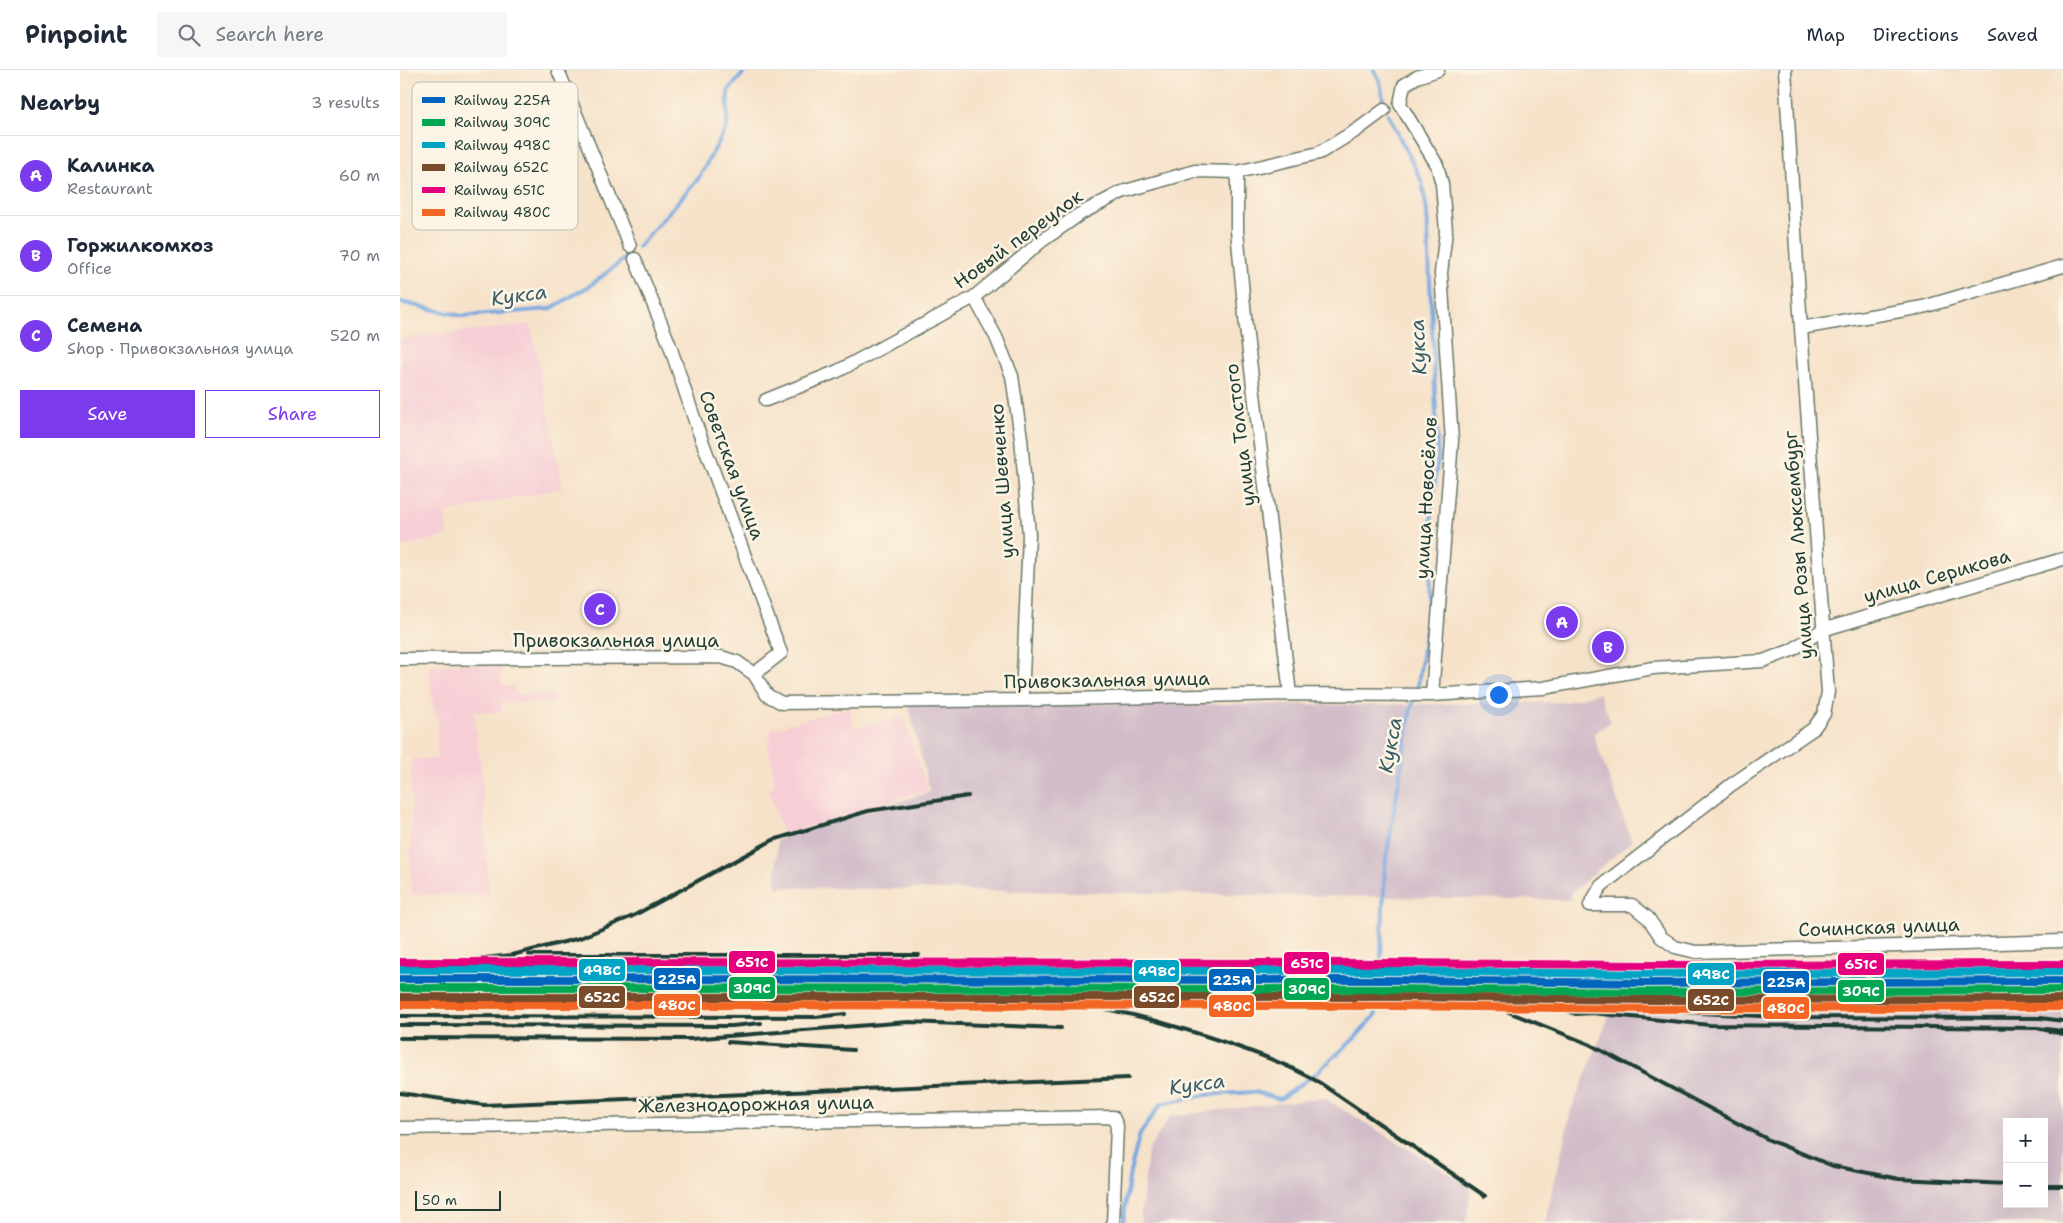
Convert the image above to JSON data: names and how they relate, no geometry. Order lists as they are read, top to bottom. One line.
{"streets":{"street":["Новый переулок","улица Толстого","Советская улица","улица Шевченко","улица Новосёлов","улица Розы Люксембург","улица Серикова","Привокзальная улица","Сочинская улица","Железнодорожная улица"]},"crossings":[["Новый переулок","улица Толстого"],["Новый переулок","улица Шевченко"],["улица Толстого","Привокзальная улица"],["Советская улица","Привокзальная улица"],["улица Шевченко","Привокзальная улица"],["улица Новосёлов","Привокзальная улица"],["улица Розы Люксембург","улица Серикова"],["улица Розы Люксембург","Привокзальная улица"],["улица Розы Люксембург","Сочинская улица"],["улица Серикова","Привокзальная улица"]],"water":["Кукса"],"lines":["rail line 651С","rail line 498С","rail line 225А","rail line 309С","rail line 652С","rail line 480С"],"legend":["Railway 225А","Railway 309С","Railway 498С","Railway 652С","Railway 651С","Railway 480С"],"scale_bar":"50 m","page":{"header":"Pinpoint","search":"Search here","nav":["Map","Directions","Saved"],"heading":["Nearby","3 results"],"list":[{"mark":"A","name":"Калинка","note":"Restaurant","value":"60 m"},{"mark":"B","name":"Горжилкомхоз","note":"Office","value":"70 m"},{"mark":"C","name":"Семена","note":"Shop · Привокзальная улица","value":"520 m"}],"buttons":["Save","Share"],"pins":["C","A","B"],"map_buttons":["+","−"],"scale":"50 m"}}
